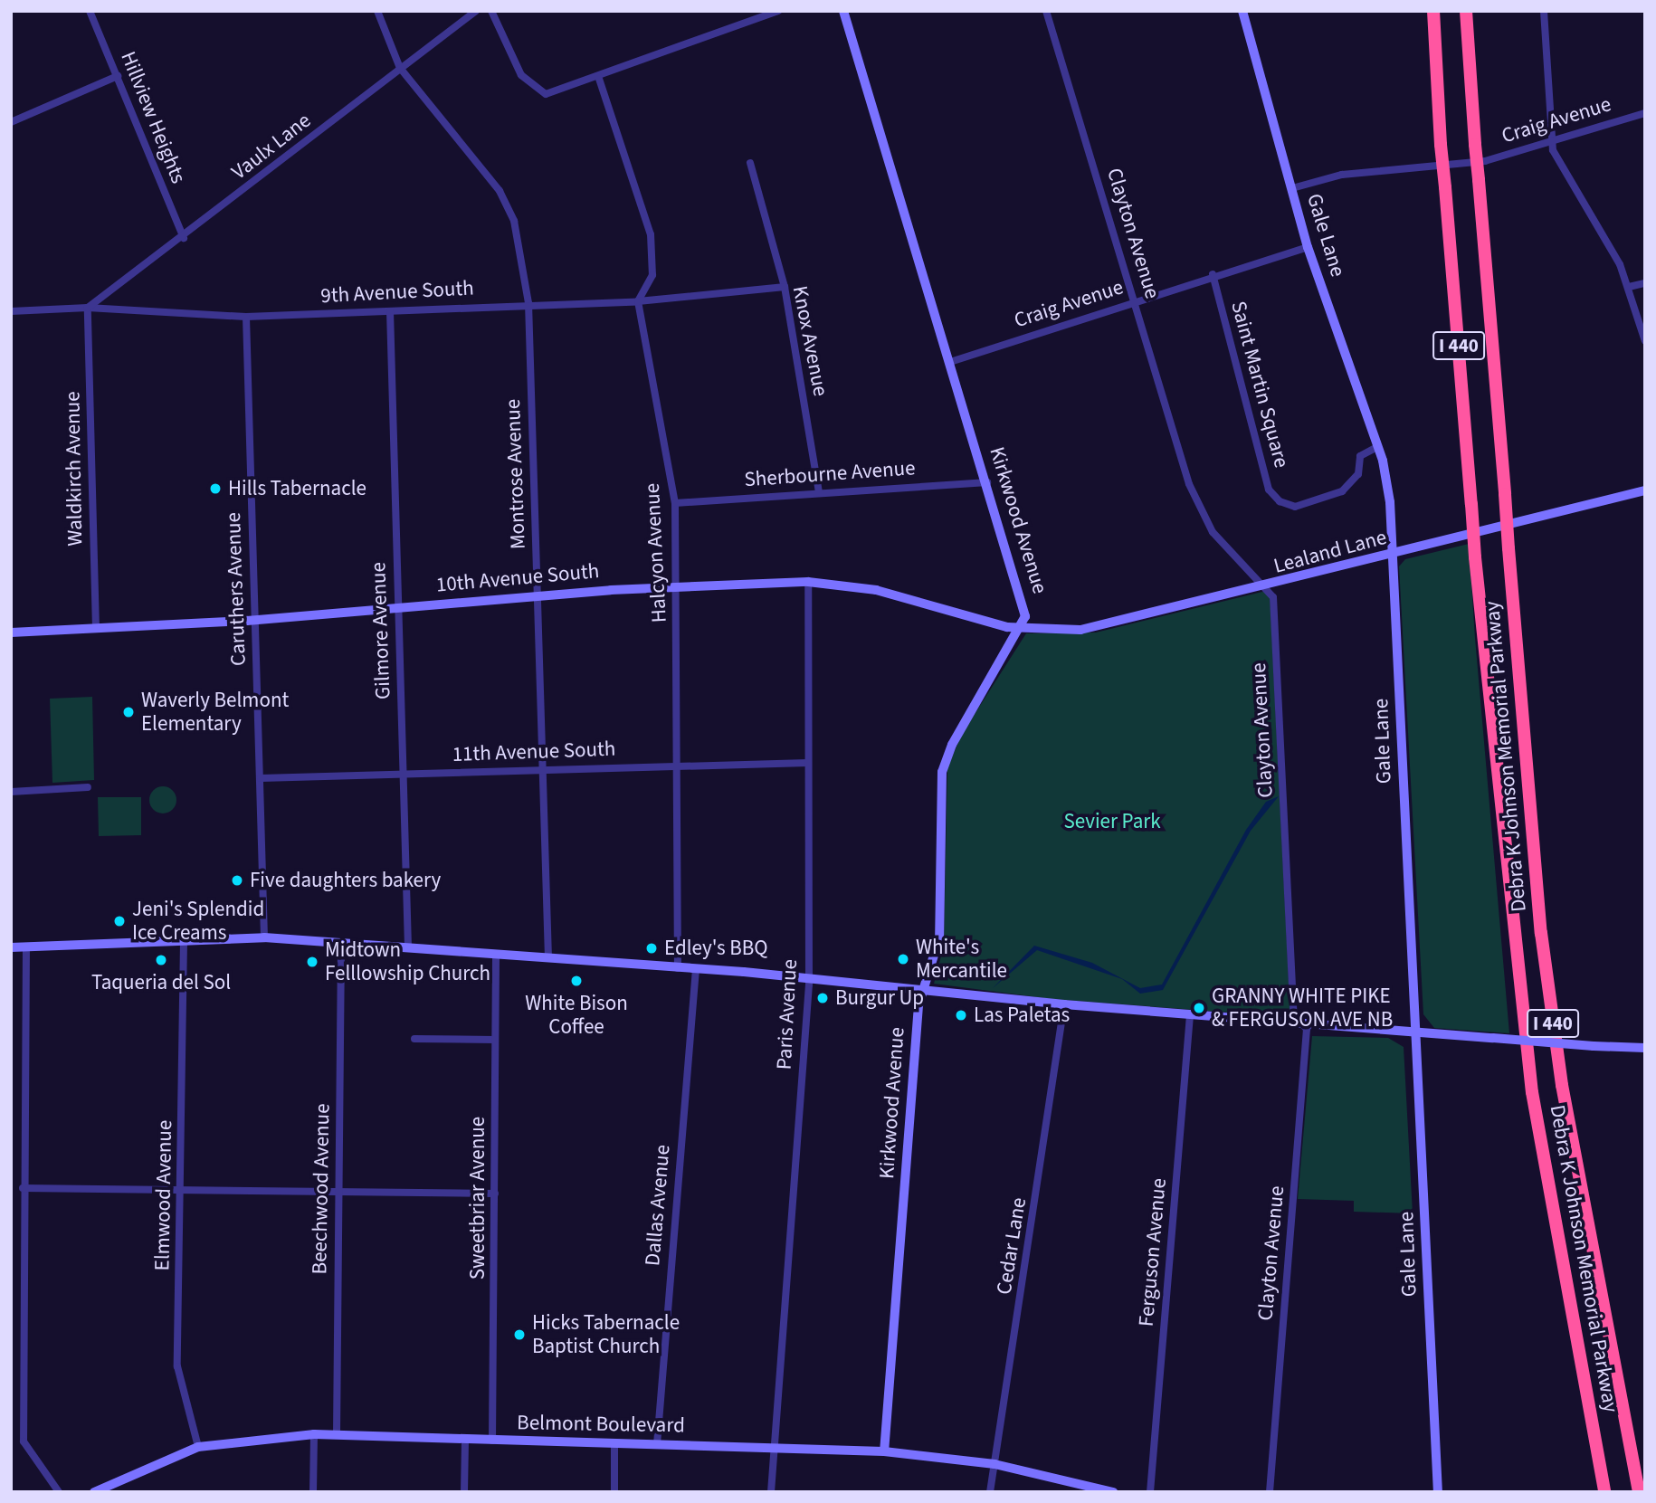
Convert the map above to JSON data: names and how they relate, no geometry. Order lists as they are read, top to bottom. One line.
{"streets":{"highway":["I 440","Debra K Johnson Memorial Parkway"],"street":["Hillview Heights","Craig Avenue","Vaulx Lane","Clayton Avenue","Gale Lane","9th Avenue South","Knox Avenue","Saint Martin Square","Waldkirch Avenue","Montrose Avenue","Sherbourne Avenue","Kirkwood Avenue","Lealand Lane","Halcyon Avenue","10th Avenue South","Caruthers Avenue","Gilmore Avenue","11th Avenue South","Paris Avenue","Beechwood Avenue","Elmwood Avenue","Sweetbriar Avenue","Dallas Avenue","Cedar Lane","Ferguson Avenue","Belmont Boulevard"]},"crossings":[["Hillview Heights","Vaulx Lane"],["Craig Avenue","Clayton Avenue"],["Craig Avenue","Gale Lane"],["Craig Avenue","Saint Martin Square"],["Craig Avenue","Kirkwood Avenue"],["Vaulx Lane","9th Avenue South"],["Vaulx Lane","Waldkirch Avenue"],["Vaulx Lane","Montrose Avenue"],["Clayton Avenue","Lealand Lane"],["Gale Lane","Saint Martin Square"],["Gale Lane","Lealand Lane"],["9th Avenue South","Knox Avenue"],["9th Avenue South","Waldkirch Avenue"],["9th Avenue South","Montrose Avenue"],["9th Avenue South","Halcyon Avenue"],["9th Avenue South","Caruthers Avenue"],["9th Avenue South","Gilmore Avenue"],["Knox Avenue","Sherbourne Avenue"],["Waldkirch Avenue","10th Avenue South"],["Montrose Avenue","10th Avenue South"],["Montrose Avenue","11th Avenue South"],["Sherbourne Avenue","Kirkwood Avenue"],["Sherbourne Avenue","Halcyon Avenue"],["Kirkwood Avenue","Lealand Lane"],["Kirkwood Avenue","10th Avenue South"],["Kirkwood Avenue","Belmont Boulevard"],["Lealand Lane","10th Avenue South"],["Halcyon Avenue","10th Avenue South"],["Halcyon Avenue","11th Avenue South"],["10th Avenue South","Caruthers Avenue"],["10th Avenue South","Gilmore Avenue"],["10th Avenue South","Paris Avenue"],["Caruthers Avenue","11th Avenue South"],["Gilmore Avenue","11th Avenue South"],["11th Avenue South","Paris Avenue"],["Paris Avenue","Belmont Boulevard"],["Beechwood Avenue","Belmont Boulevard"],["Elmwood Avenue","Belmont Boulevard"],["Sweetbriar Avenue","Belmont Boulevard"],["Dallas Avenue","Belmont Boulevard"],["Cedar Lane","Belmont Boulevard"]],"parks":["Sevier Park"],"places":["Hills Tabernacle","Waverly Belmont Elementary","Five daughters bakery","Jeni's Splendid Ice Creams","Edley's BBQ","White's Mercantile","Taqueria del Sol","Midtown Felllowship Church","White Bison Coffee","Burgur Up","GRANNY WHITE PIKE & FERGUSON AVE NB","Las Paletas","Hicks Tabernacle Baptist Church"]}
